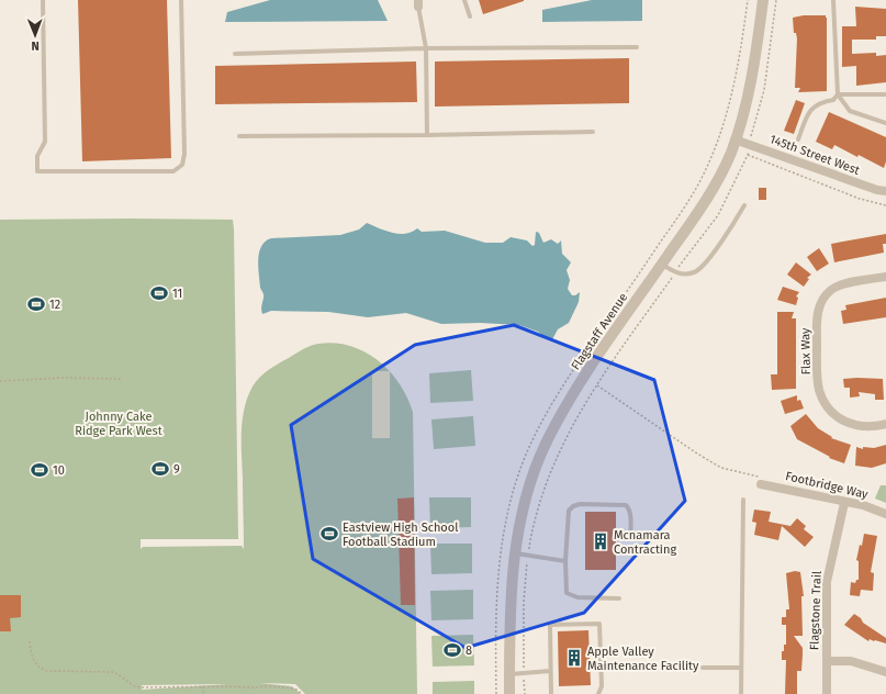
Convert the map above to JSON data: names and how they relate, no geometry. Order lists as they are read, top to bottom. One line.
{"streets":{"street":["145th Street West","Flagstaff Avenue","Flax Way","Footbridge Way","Flagstone Trail"]},"crossings":[["145th Street West","Flagstaff Avenue"],["Footbridge Way","Flagstone Trail"]],"parks":["Johnny Cake Ridge Park West"],"places":{"sports":["11","12","9","10","Eastview High School Football Stadium","8"],"building":["Mcnamara Contracting","Apple Valley Maintenance Facility"]},"north":"bottom"}
